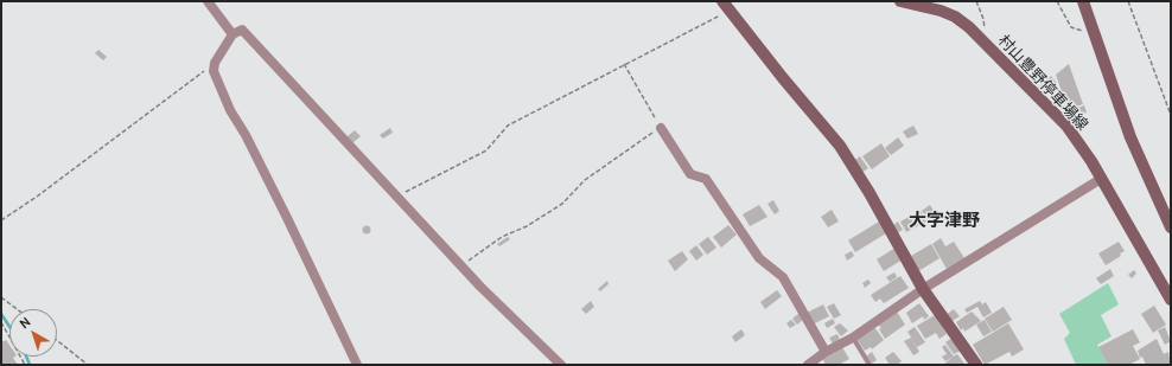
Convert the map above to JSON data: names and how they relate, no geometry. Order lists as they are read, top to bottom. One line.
{"streets":{"main road":["村山豊野停車場線"]},"districts":["大字津野"],"north":"top left"}
